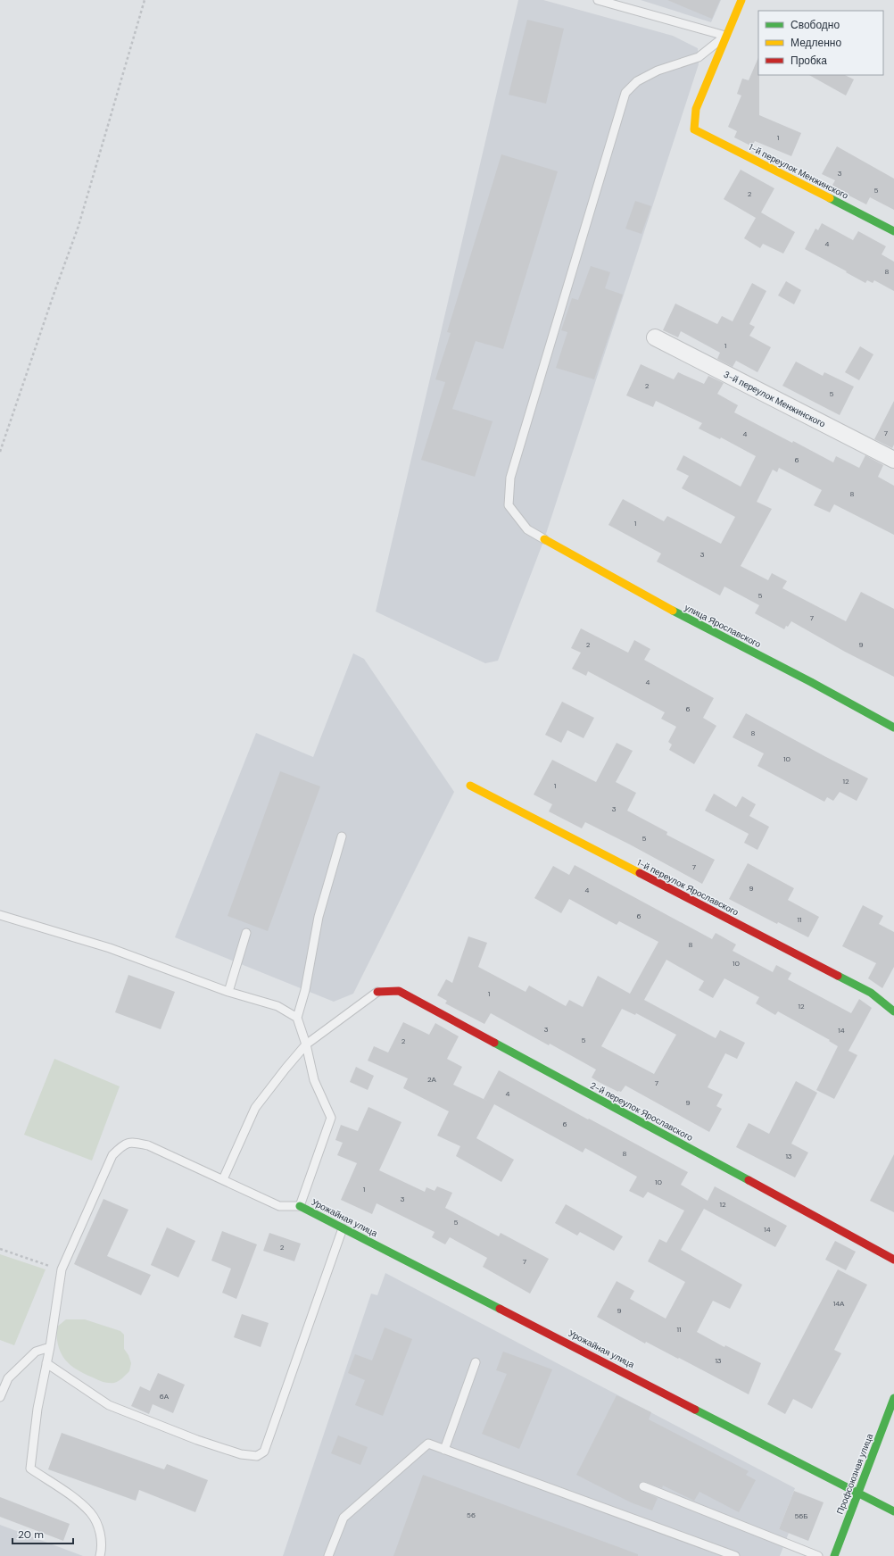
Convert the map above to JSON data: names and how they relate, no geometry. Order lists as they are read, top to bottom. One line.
{"streets":{"street":["1-й переулок Менжинского","3-й переулок Менжинского","улица Ярославского","1-й переулок Ярославского","2-й переулок Ярославского","Урожайная улица","Профсоюзная улица"]},"crossings":[["Урожайная улица","Профсоюзная улица"]],"house_numbers":["1","3","5","2","4","8","1","2","5","7","4","6","8","1","3","5","7","2","9","4","6","8","10","12","1","3","5","7","9","4","6","11","8","10","1","12","3","14","5","2","2А","7","4","9","6","8","13","10","1","3","12","5","14","2","7","14А","9","11","13","6А","56","56Б"],"legend":["Свободно","Медленно","Пробка"],"scale_bar":"20 m"}
